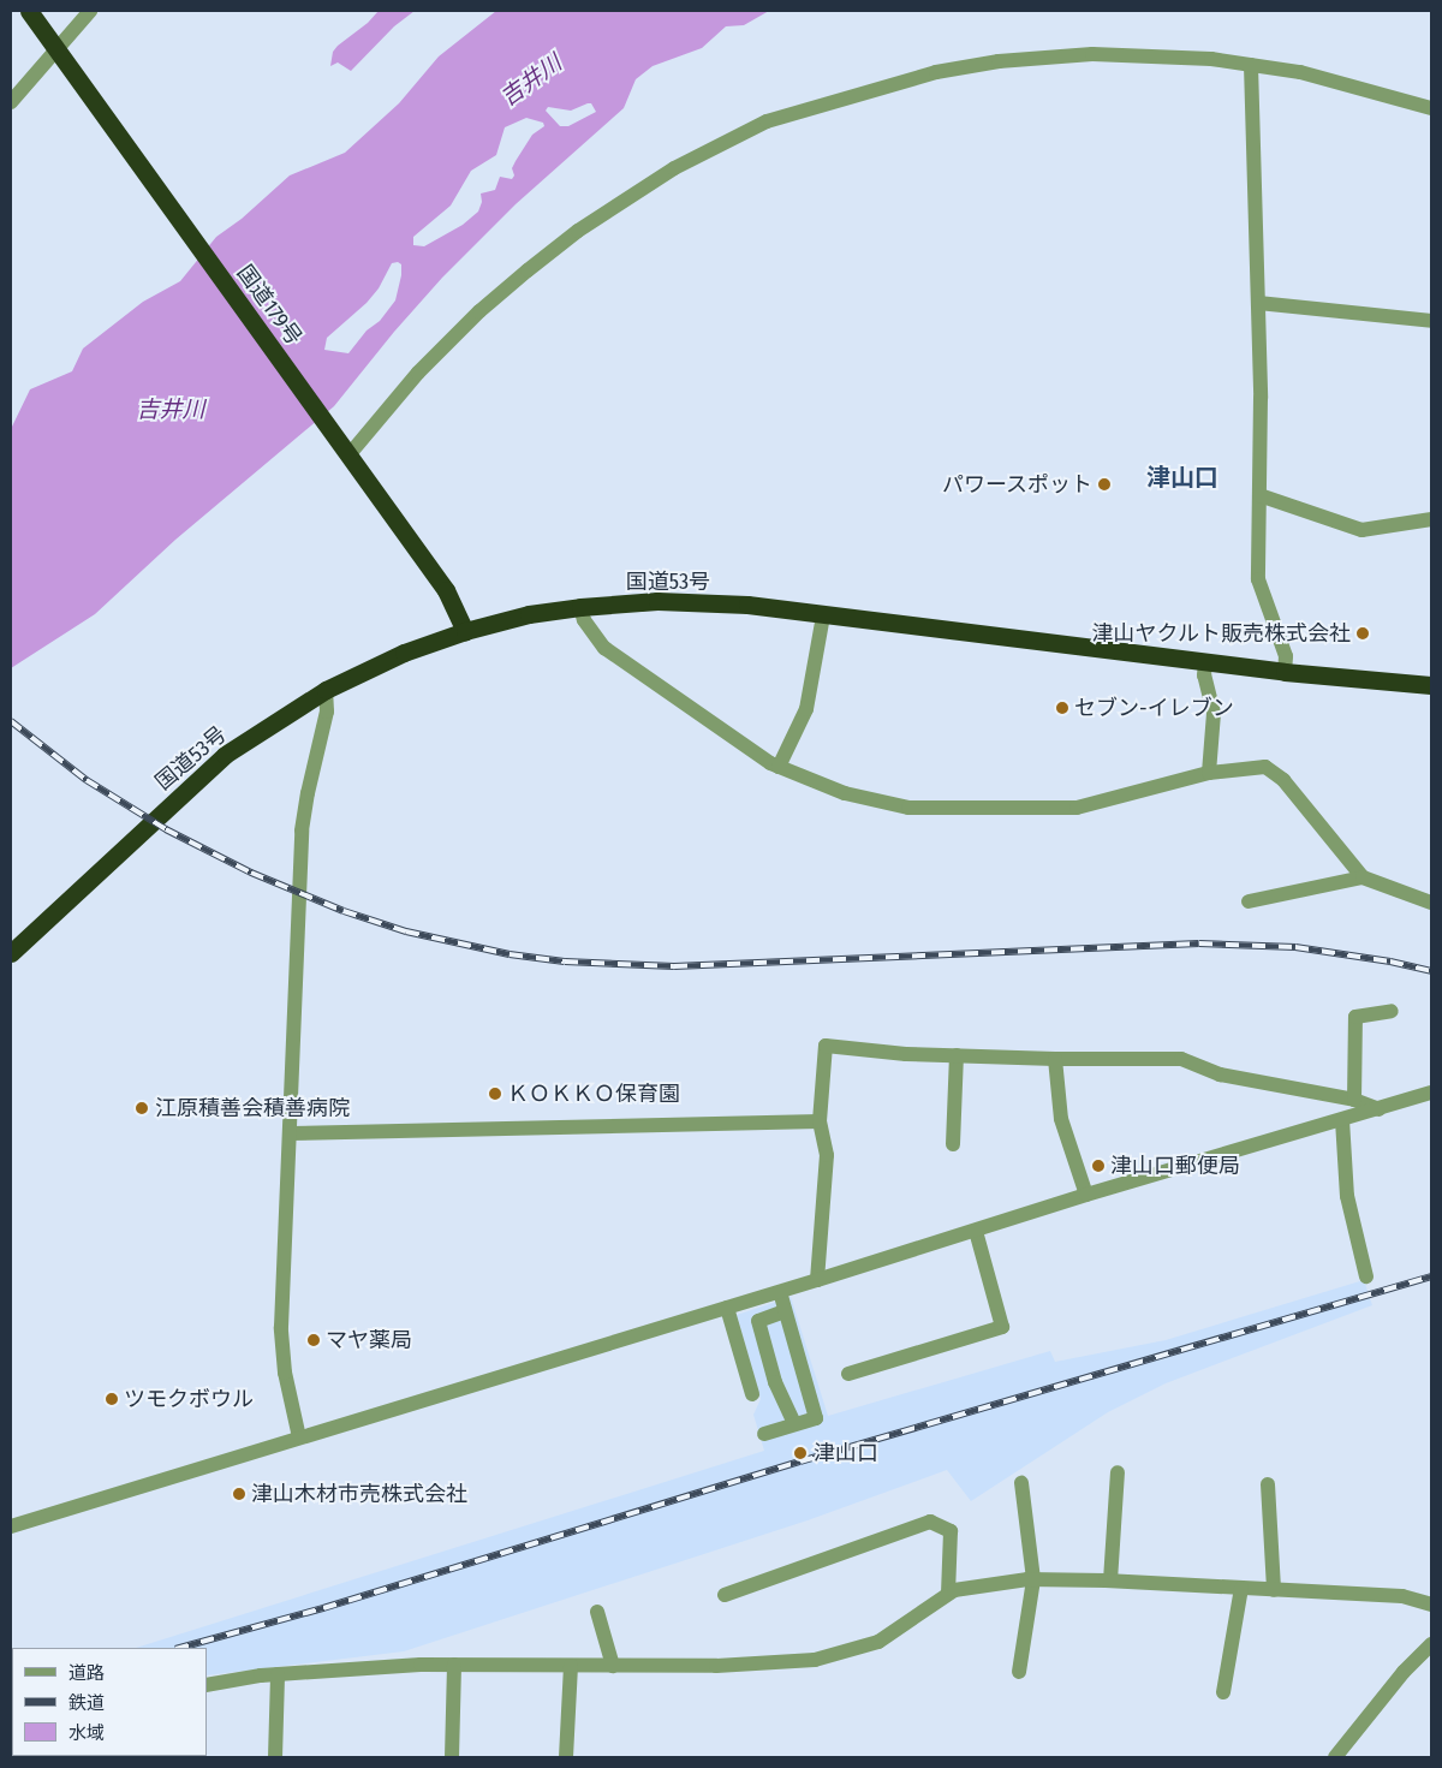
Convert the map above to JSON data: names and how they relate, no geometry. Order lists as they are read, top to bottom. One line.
{"streets":{"highway":["国道179号","国道53号"]},"crossings":[["国道179号","国道53号"]],"districts":["津山口"],"water":["吉井川"],"places":["パワースポット","津山ヤクルト販売株式会社","セブン-イレブン","ＫＯＫＫＯ保育園","江原積善会積善病院","津山口郵便局","マヤ薬局","ツモクボウル","津山口","津山木材市売株式会社"],"legend":["道路","鉄道","水域"]}
